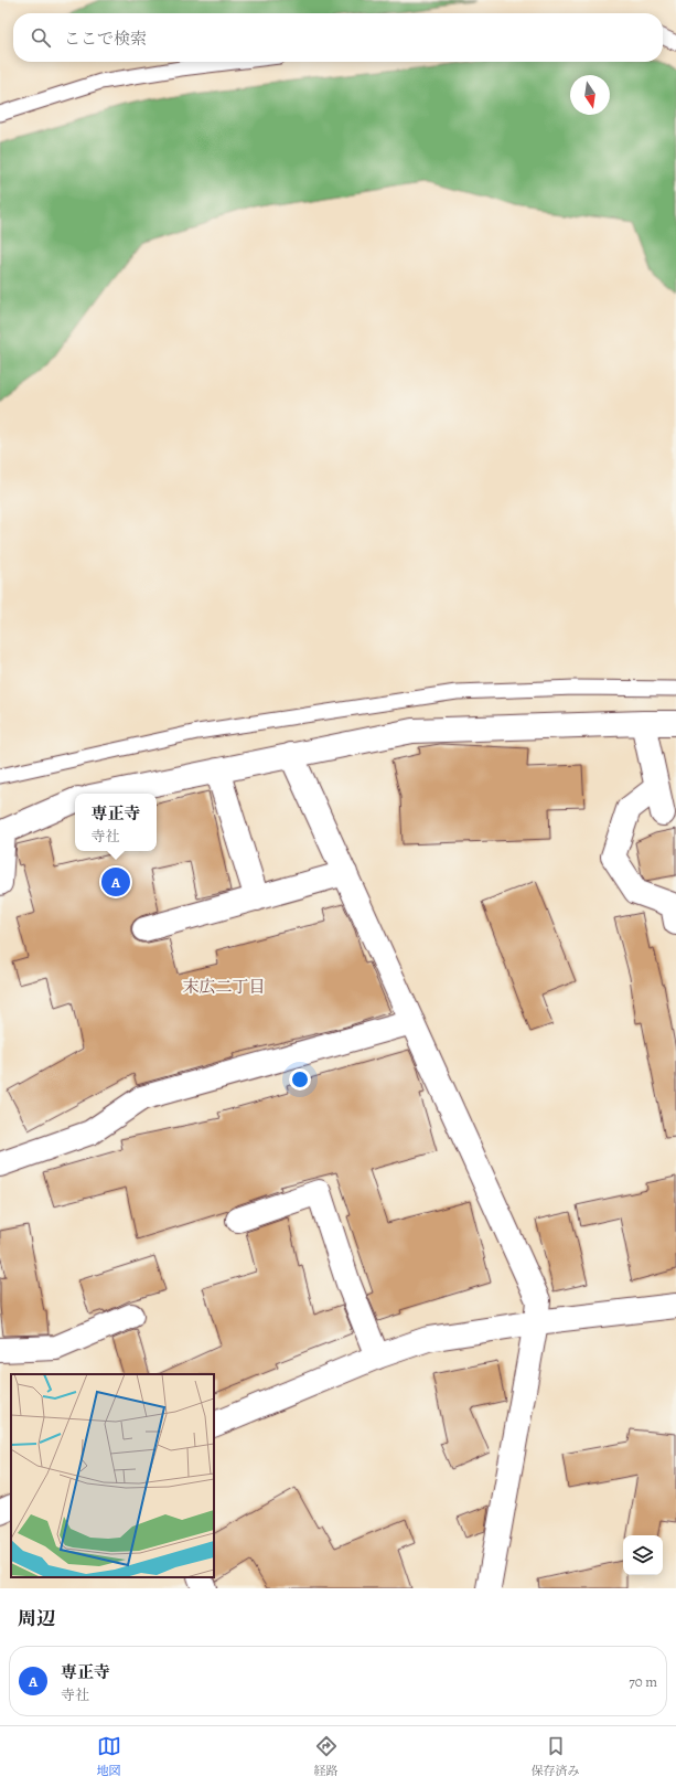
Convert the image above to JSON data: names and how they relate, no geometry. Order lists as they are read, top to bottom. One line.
{"districts":["末広二丁目"],"north":"bottom","page":{"search":"ここで検索","popup":["専正寺","寺社"],"pins":"A","heading":"周辺","list":[{"mark":"A","name":"専正寺","note":"寺社","value":"70 m"}],"nav":["地図","経路","保存済み"]}}
